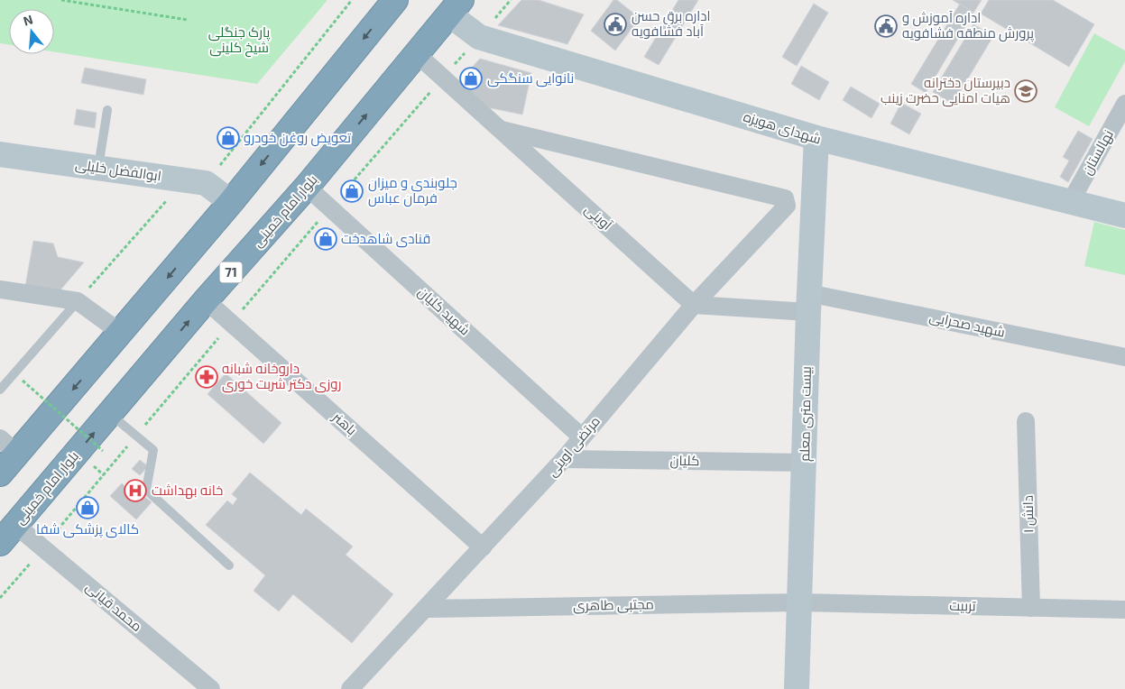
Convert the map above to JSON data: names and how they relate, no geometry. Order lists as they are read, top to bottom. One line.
{"streets":{"highway":["بلوار امام خمینی","71"],"street":["شهدای هویزه","نهالستان","ابوالفضل خلیلی","آوینی","شهید کلیان","شهید صحرایی","بیست متری معلم","باهنر","مرتضی اوینی","کلیان","دانش ۱","مجتبی طاهری","تربیت","محمد قیانی"]},"crossings":[["شهدای هویزه","نهالستان"],["شهدای هویزه","بلوار امام خمینی"],["شهدای هویزه","بیست متری معلم"],["بلوار امام خمینی","آوینی"],["بلوار امام خمینی","شهید کلیان"],["بلوار امام خمینی","باهنر"],["بلوار امام خمینی","محمد قیانی"],["آوینی","مرتضی اوینی"],["شهید کلیان","مرتضی اوینی"],["شهید صحرایی","بیست متری معلم"],["بیست متری معلم","کلیان"],["بیست متری معلم","مجتبی طاهری"],["بیست متری معلم","تربیت"],["باهنر","مرتضی اوینی"],["مرتضی اوینی","کلیان"],["مرتضی اوینی","مجتبی طاهری"],["دانش ۱","تربیت"],["مجتبی طاهری","تربیت"]],"parks":["پارک جنگلی شیخ کلینی"],"places":{"public building":["اداره برق حسن آباد فشافویه","اداره آموزش و پرورش منطقه فشافویه"],"shop":["نانوایی سنگکی","تعویض روغن خودرو","جلوبندی و میزان فرمان عباس","قنادی شاهدخت","کالای پزشکی شفا"],"school or university":["دبیرستان دخترانه هیات امنایی حضرت زینب"],"pharmacy":["داروخانه شبانه روزی دکتر شربت خوری"],"hospital":["خانه بهداشت"]},"north":"top"}
